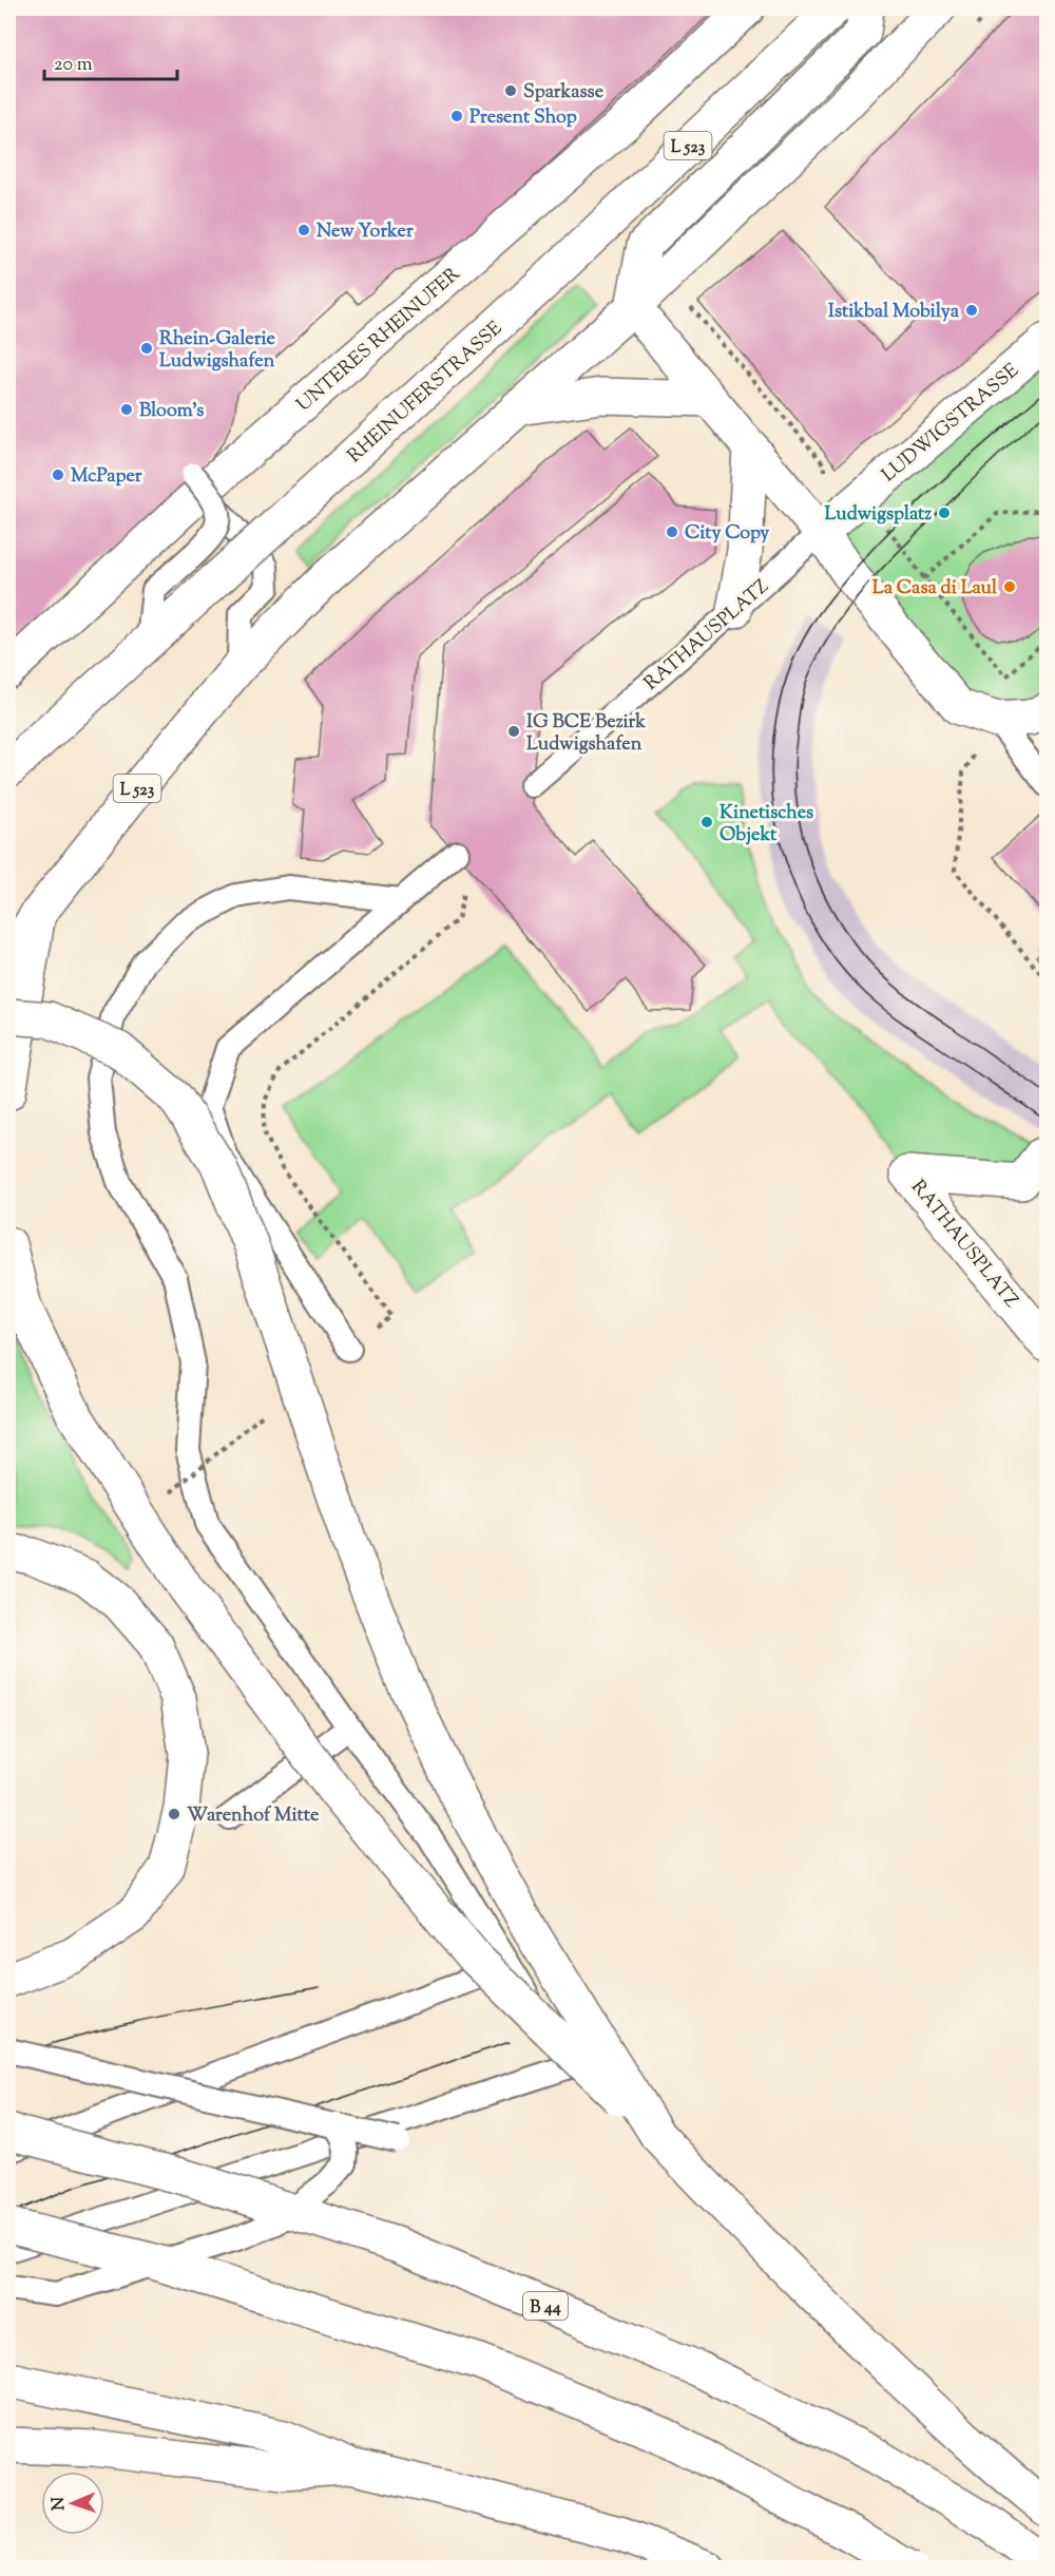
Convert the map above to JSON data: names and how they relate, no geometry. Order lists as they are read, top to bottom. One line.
{"streets":{"main road":["L 523","UNTERES RHEINUFER","RHEINUFERSTRASSE","LUDWIGSTRASSE","RATHAUSPLATZ","B 44"]},"crossings":[["LUDWIGSTRASSE","RATHAUSPLATZ"]],"places":["Sparkasse","Present Shop","New Yorker","Istikbal Mobilya","Rhein-Galerie Ludwigshafen","Bloom's","McPaper","Ludwigsplatz","City Copy","La Casa di Laul","IG BCE Bezirk Ludwigshafen","Kinetisches Objekt","Warenhof Mitte"],"scale_bar":"20 m","north":"left"}
